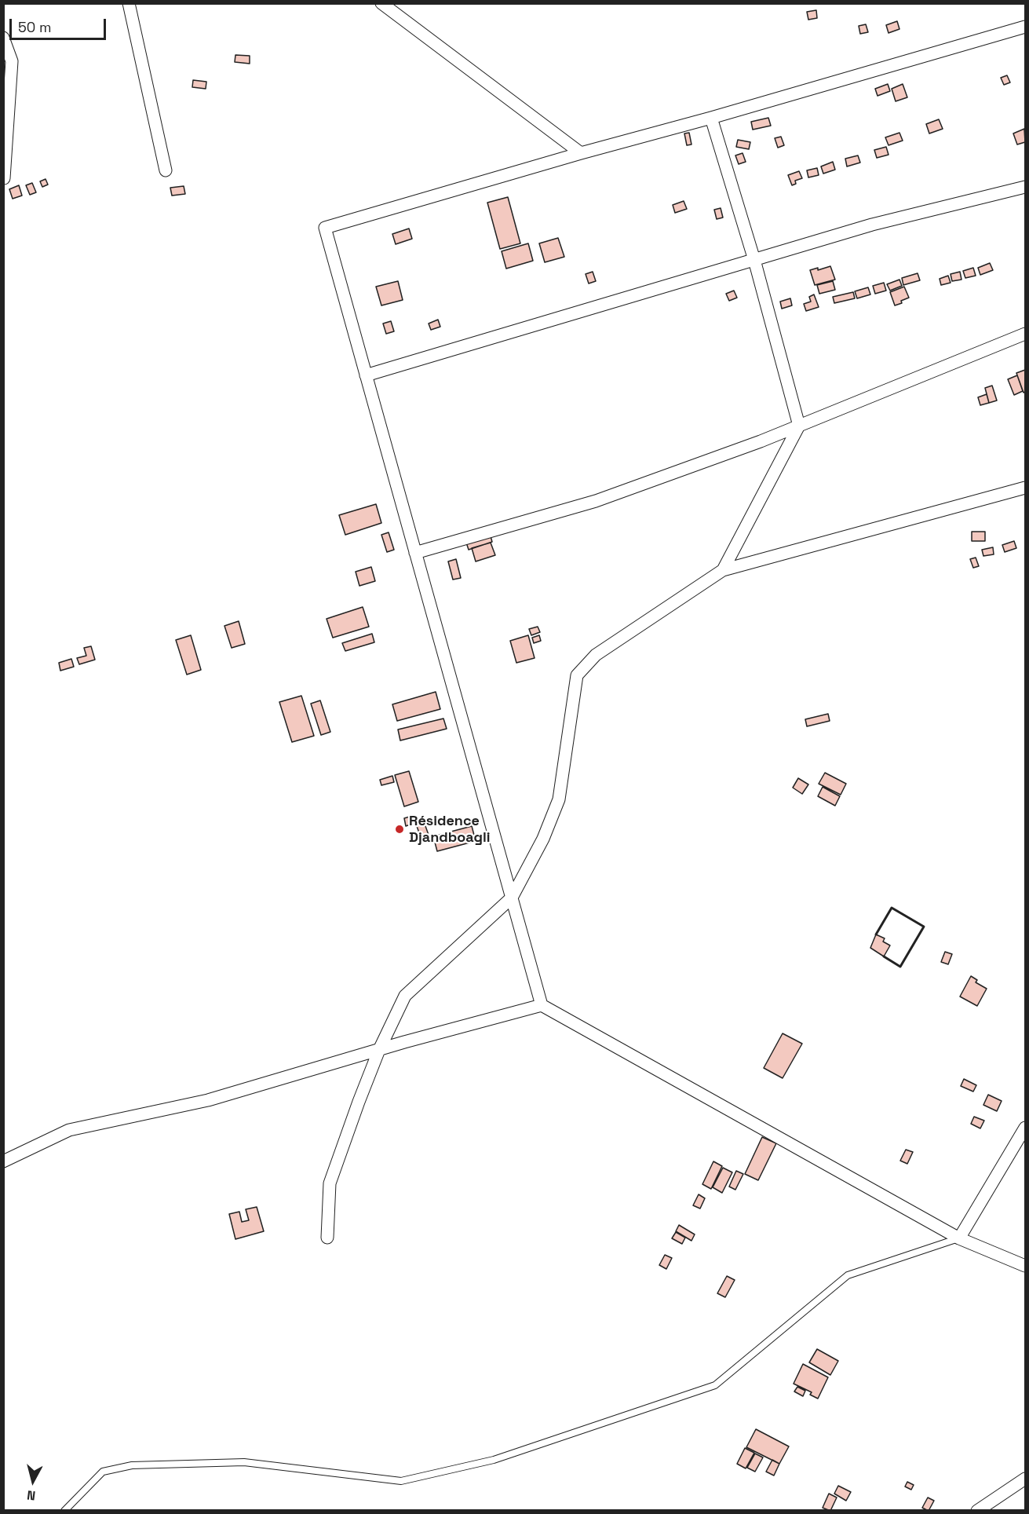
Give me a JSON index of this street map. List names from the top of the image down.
{
  "places": ["Résidence Djandboagli"],
  "scale_bar": "50 m",
  "north": "bottom"
}
